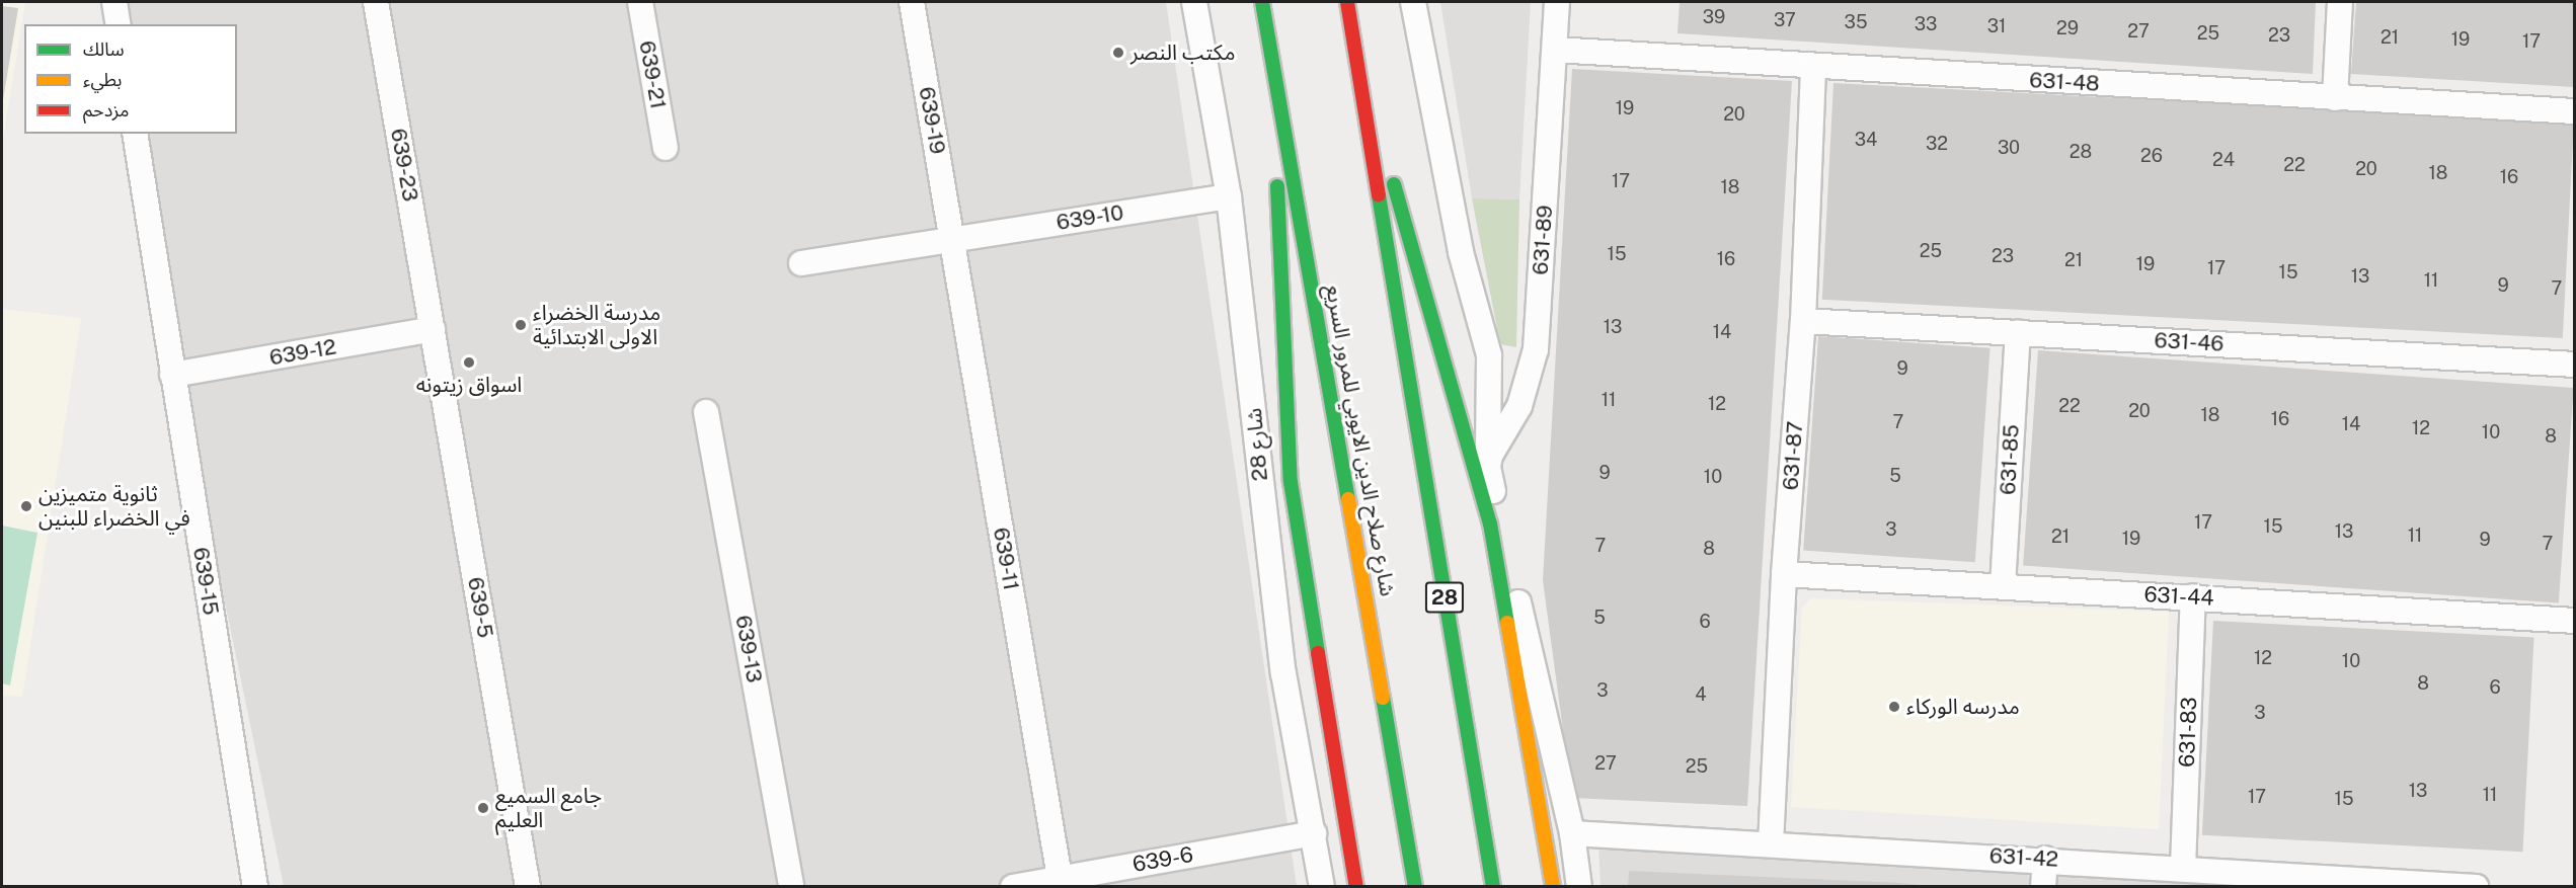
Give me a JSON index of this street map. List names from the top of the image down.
{
  "streets": {
    "highway": ["شارع صلاح الدين الايوبي للمرور السريع", "28"],
    "street": [
      "639-21",
      "631-48",
      "639-19",
      "639-23",
      "639-10",
      "631-89",
      "631-46",
      "639-12",
      "شارع 28",
      "631-87",
      "631-85",
      "639-11",
      "639-15",
      "631-44",
      "639-5",
      "639-13",
      "631-83",
      "631-42",
      "639-6"
    ]
  },
  "crossings": [
    ["631-48", "631-89"],
    ["631-48", "631-87"],
    ["639-19", "639-10"],
    ["639-19", "639-11"],
    ["639-23", "639-12"],
    ["639-23", "639-5"],
    ["639-10", "شارع 28"],
    ["639-10", "639-11"],
    ["631-46", "631-87"],
    ["631-46", "631-85"],
    ["639-12", "639-15"],
    ["639-12", "639-5"],
    ["شارع 28", "639-6"],
    ["631-87", "631-44"],
    ["631-87", "631-42"],
    ["631-85", "631-44"],
    ["639-11", "639-6"],
    ["631-44", "631-83"],
    ["631-83", "631-42"]
  ],
  "places": [
    "مكتب النصر",
    "مدرسة الخضراء الاولى الابتدائية",
    "اسواق زيتونه",
    "ثانوية متميزين في الخضراء للبنين",
    "مدرسه الوركاء",
    "جامع السميع العليم"
  ],
  "house_numbers": [
    "39",
    "37",
    "35",
    "33",
    "31",
    "29",
    "27",
    "25",
    "23",
    "21",
    "19",
    "17",
    "19",
    "20",
    "34",
    "32",
    "30",
    "28",
    "26",
    "24",
    "22",
    "20",
    "18",
    "16",
    "17",
    "18",
    "25",
    "15",
    "23",
    "16",
    "21",
    "19",
    "17",
    "15",
    "13",
    "11",
    "9",
    "7",
    "13",
    "14",
    "9",
    "11",
    "12",
    "22",
    "20",
    "18",
    "16",
    "7",
    "14",
    "12",
    "10",
    "8",
    "9",
    "5",
    "10",
    "17",
    "15",
    "3",
    "13",
    "11",
    "21",
    "19",
    "9",
    "7",
    "7",
    "8",
    "5",
    "6",
    "12",
    "10",
    "8",
    "6",
    "3",
    "4",
    "3",
    "27",
    "25",
    "13",
    "11",
    "17",
    "15"
  ],
  "legend": ["سالك", "بطيء", "مزدحم"]
}
